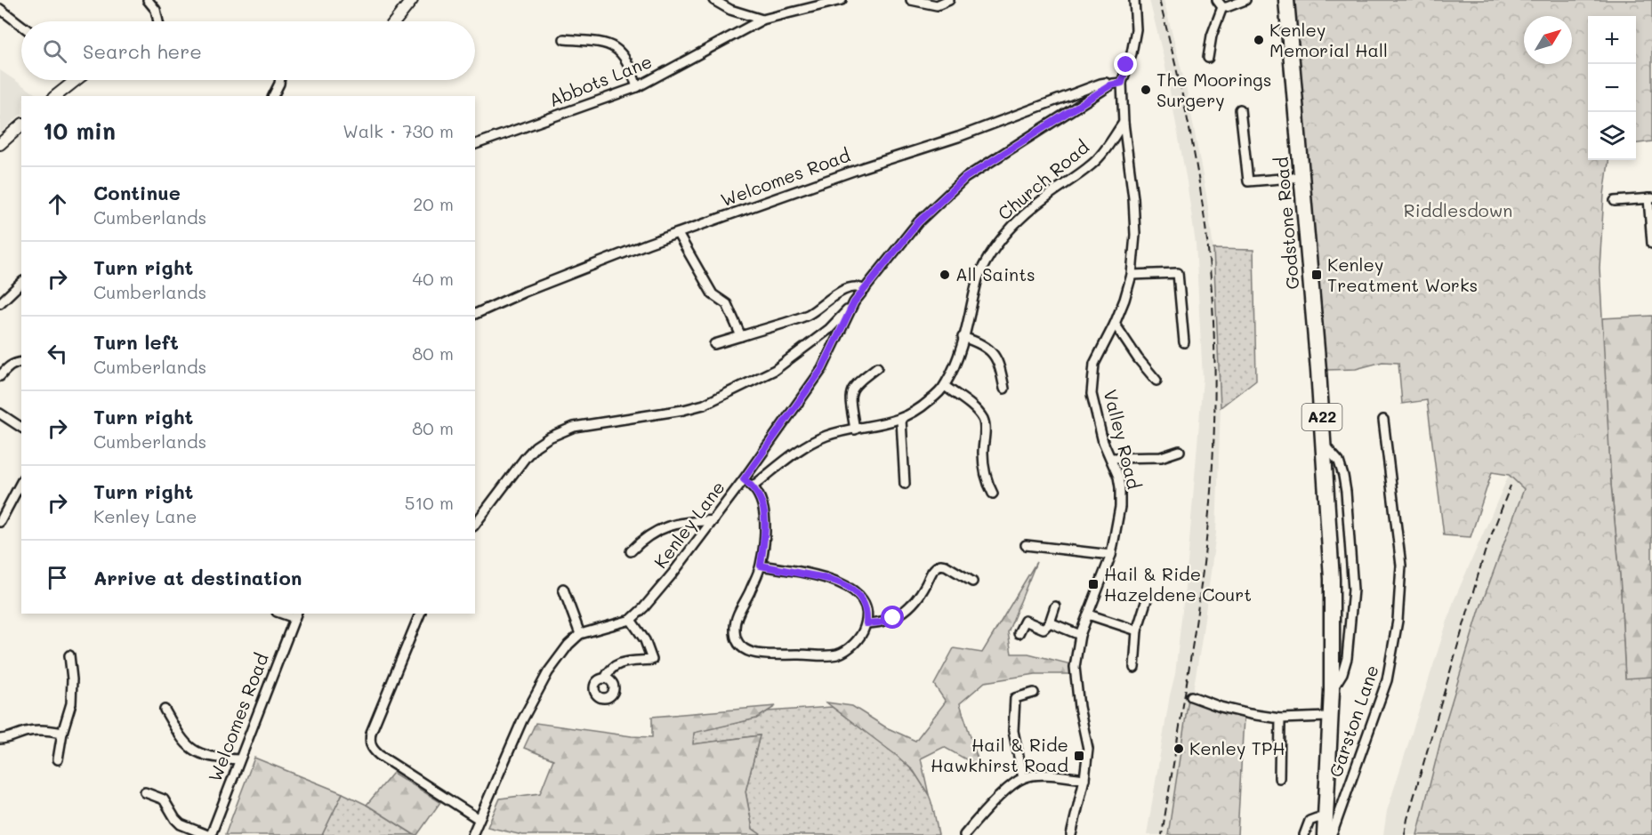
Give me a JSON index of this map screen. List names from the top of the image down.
{
  "streets": {
    "highway": ["Godstone Road", "A22"],
    "street": [
      "Abbots Lane",
      "Welcomes Road",
      "Church Road",
      "Valley Road",
      "Kenley Lane",
      "Garston Lane"
    ]
  },
  "crossings": [
    ["Welcomes Road", "Kenley Lane"],
    ["Church Road", "Valley Road"],
    ["Godstone Road", "Garston Lane"],
    ["Valley Road", "Kenley Lane"]
  ],
  "parks": ["Riddlesdown"],
  "places": {
    "other": [
      "Kenley Memorial Hall",
      "The Moorings Surgery",
      "All Saints",
      "Kenley TPH"
    ],
    "transit": ["Kenley Treatment Works", "Hail & Ride Hazeldene Court", "Hail & Ride Hawkhirst Road"]
  },
  "north": "top right",
  "page": {
    "map_buttons": ["+", "−"],
    "search": "Search here",
    "heading": ["10 min", "Walk · 730 m"],
    "list": [
      ["Continue", "Cumberlands", "20 m"],
      ["Turn right", "Cumberlands", "40 m"],
      ["Turn left", "Cumberlands", "80 m"],
      ["Turn right", "Cumberlands", "80 m"],
      ["Turn right", "Kenley Lane", "510 m"],
      "Arrive at destination"
    ]
  }
}
